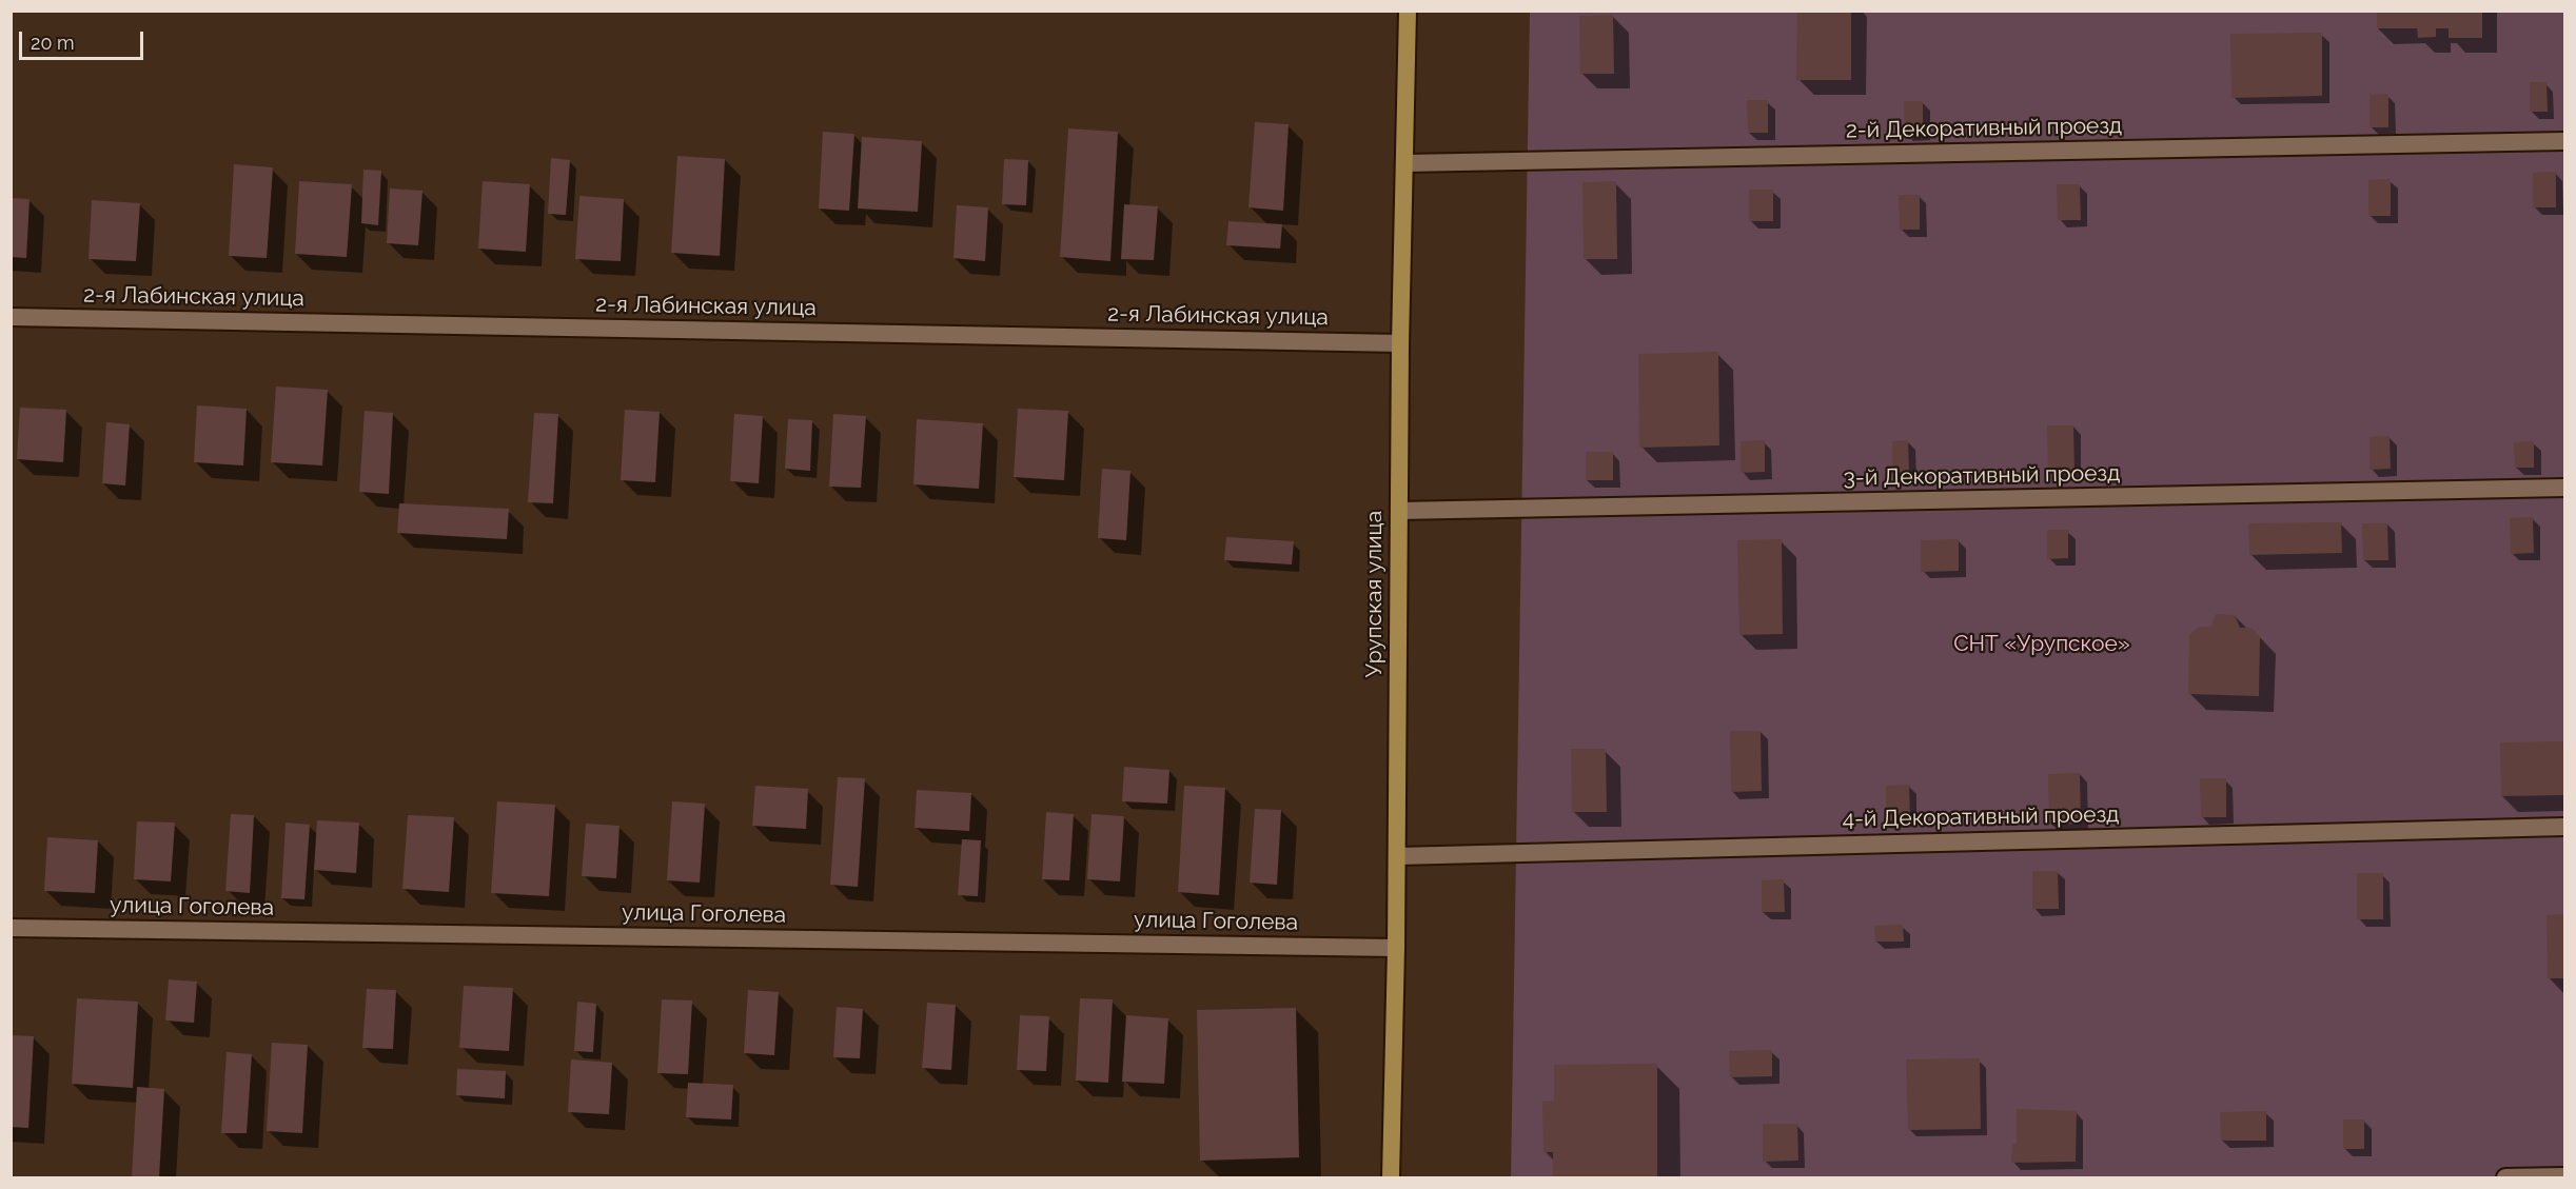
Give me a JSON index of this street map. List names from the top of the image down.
{
  "streets": {
    "main road": ["Урупская улица"],
    "street": [
      "2-й Декоративный проезд",
      "2-я Лабинская улица",
      "3-й Декоративный проезд",
      "4-й Декоративный проезд",
      "улица Гоголева"
    ]
  },
  "crossings": [
    ["2-й Декоративный проезд", "Урупская улица"],
    ["2-я Лабинская улица", "Урупская улица"],
    ["3-й Декоративный проезд", "Урупская улица"],
    ["Урупская улица", "4-й Декоративный проезд"],
    ["Урупская улица", "улица Гоголева"]
  ],
  "parks": ["СНТ «Урупское»"],
  "scale_bar": "20 m"
}
